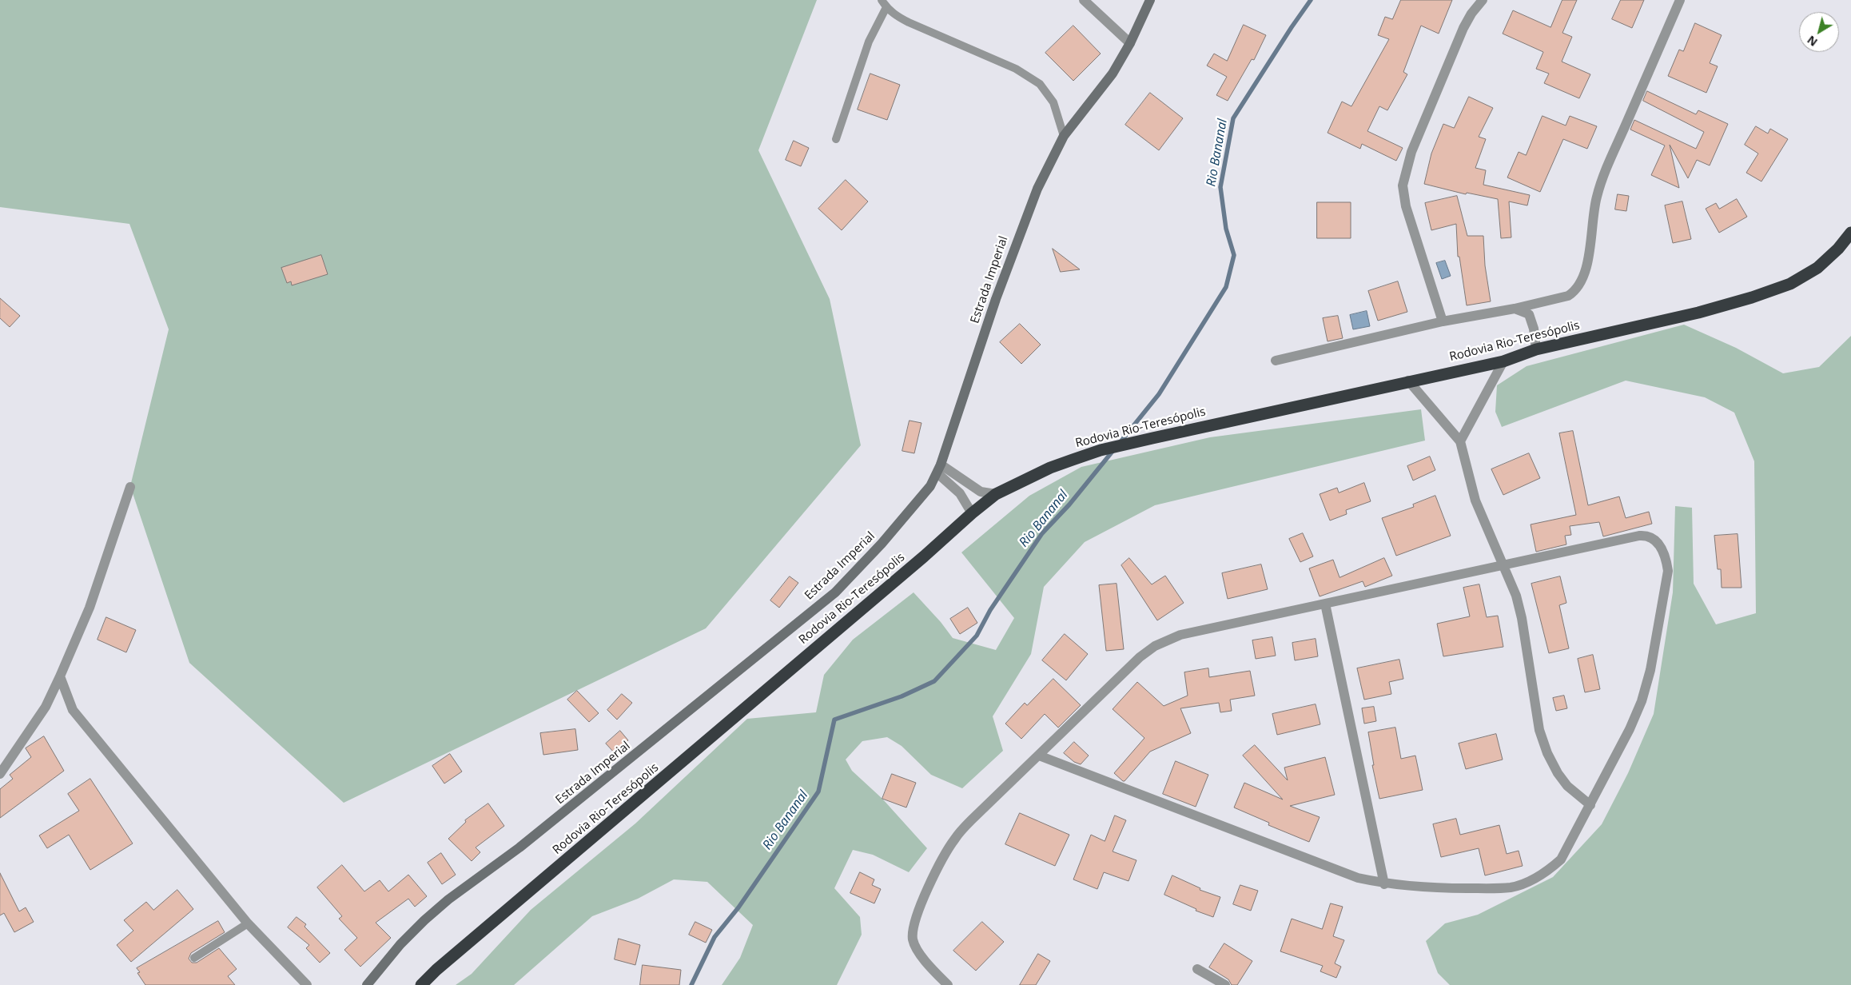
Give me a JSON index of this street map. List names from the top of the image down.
{
  "streets": {
    "highway": ["Rodovia Rio-Teresópolis"],
    "street": ["Estrada Imperial"]
  },
  "water": ["Rio Bananal"],
  "north": "bottom left"
}
